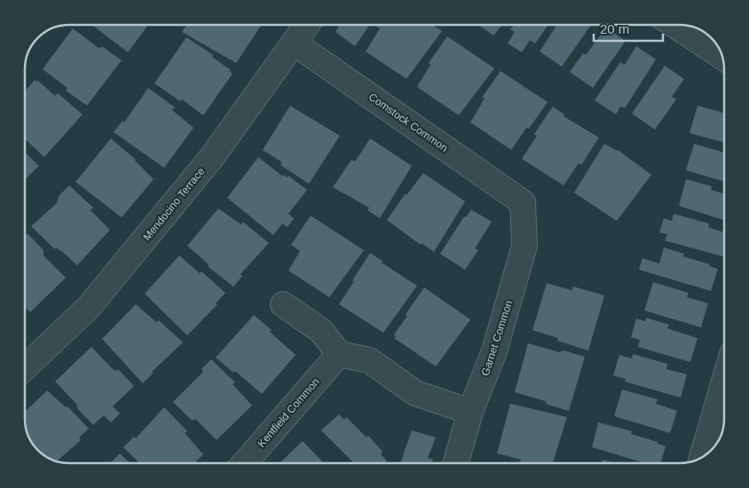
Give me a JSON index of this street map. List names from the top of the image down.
{
  "streets": {
    "street": [
      "Comstock Common",
      "Mendocino Terrace",
      "Garnet Common",
      "Kentfield Common"
    ]
  },
  "crossings": [
    ["Comstock Common", "Mendocino Terrace"],
    ["Comstock Common", "Garnet Common"]
  ],
  "scale_bar": "20 m"
}
